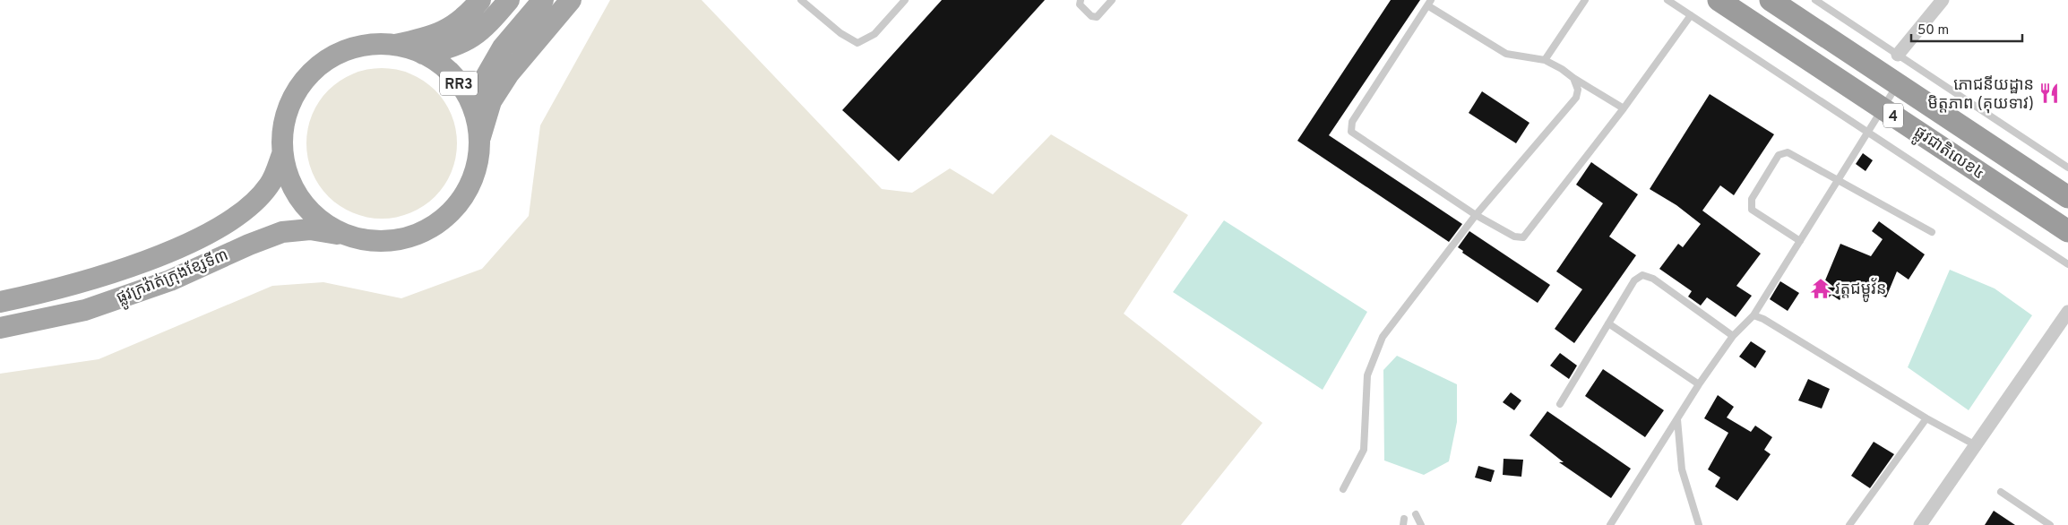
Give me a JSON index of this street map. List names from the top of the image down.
{
  "streets": {
    "highway": ["4", "ផ្លូវជាតិលេខ៤"],
    "main road": ["RR3", "ផ្លូវក្រវ៉ាត់ក្រុងខ្សែទី៣"]
  },
  "crossings": [
    ["RR3", "ផ្លូវក្រវ៉ាត់ក្រុងខ្សែទី៣"]
  ],
  "places": {
    "restaurant": ["ភោជនីយដ្ឋាន មិត្តភាព (គុយទាវ)"],
    "temple": ["វត្តជម្ពូវ័ន"]
  },
  "scale_bar": "50 m"
}
